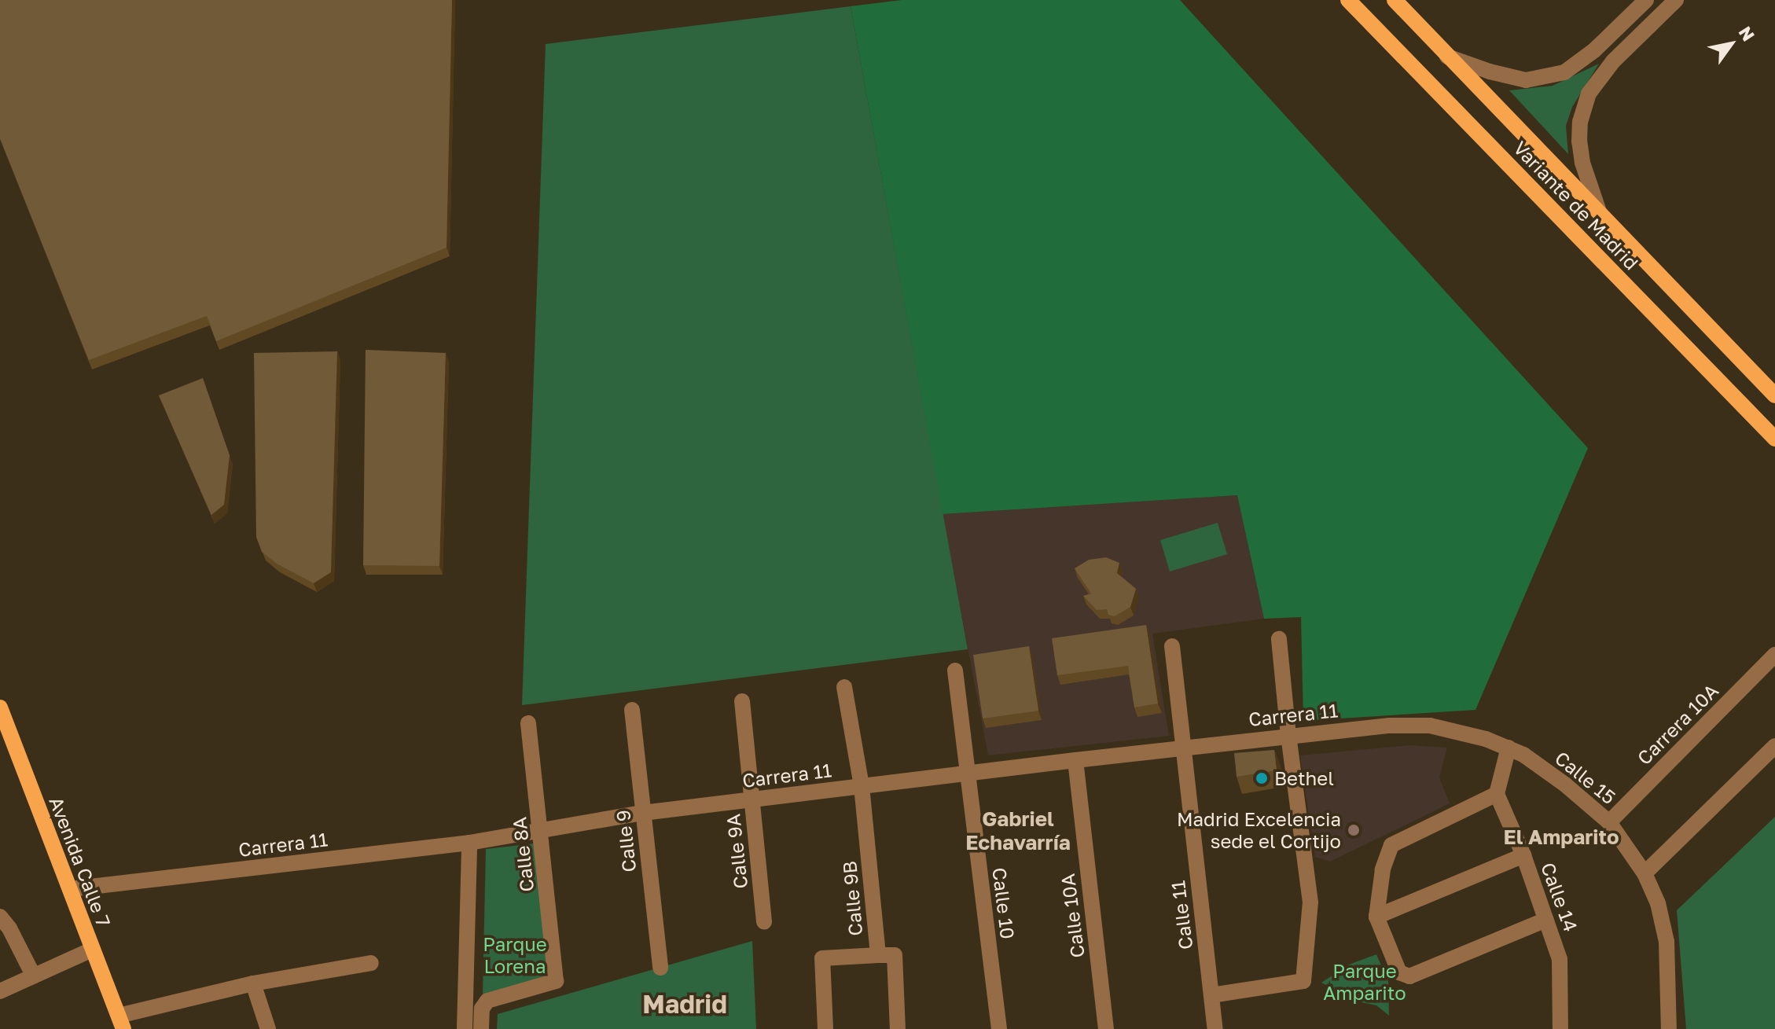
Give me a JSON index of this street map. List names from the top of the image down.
{
  "streets": {
    "main road": ["Variante de Madrid", "Avenida Calle 7"],
    "street": [
      "Carrera 11",
      "Carrera 10A",
      "Calle 15",
      "Calle 9",
      "Calle 9A",
      "Calle 8A",
      "Calle 14",
      "Calle 9B",
      "Calle 10",
      "Calle 11",
      "Calle 10A"
    ]
  },
  "crossings": [
    ["Carrera 11", "Calle 15"],
    ["Carrera 11", "Calle 9"],
    ["Carrera 11", "Calle 9A"],
    ["Carrera 11", "Calle 8A"],
    ["Carrera 11", "Avenida Calle 7"],
    ["Carrera 11", "Calle 9B"],
    ["Carrera 11", "Calle 10"],
    ["Carrera 11", "Calle 11"],
    ["Carrera 11", "Calle 10A"],
    ["Carrera 10A", "Calle 15"]
  ],
  "districts": ["Gabriel Echavarría", "El Amparito", "Madrid"],
  "parks": ["Parque Lorena", "Parque Amparito"],
  "places": ["Bethel", "Madrid Excelencia sede el Cortijo"],
  "north": "top right"
}
